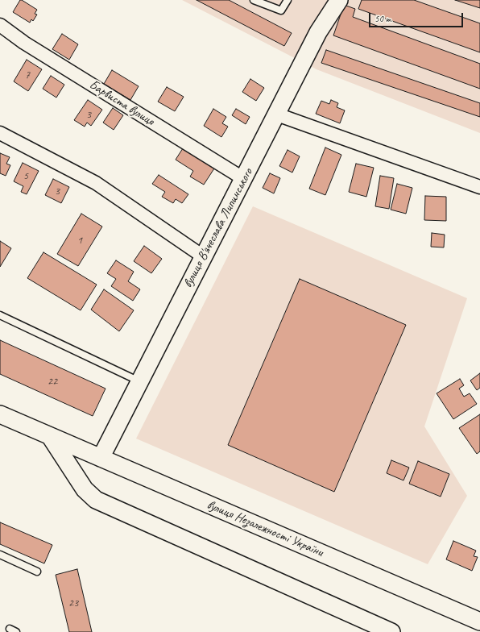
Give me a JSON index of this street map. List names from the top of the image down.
{
  "streets": {
    "street": ["Барвиста вулиця", "вулиця В'ячеслава Липинського", "вулиця Незалежності України"]
  },
  "crossings": [
    ["Барвиста вулиця", "вулиця В'ячеслава Липинського"],
    ["вулиця В'ячеслава Липинського", "вулиця Незалежності України"]
  ],
  "house_numbers": [
    "7",
    "3",
    "5",
    "3",
    "1",
    "22",
    "23"
  ],
  "scale_bar": "50 m"
}
